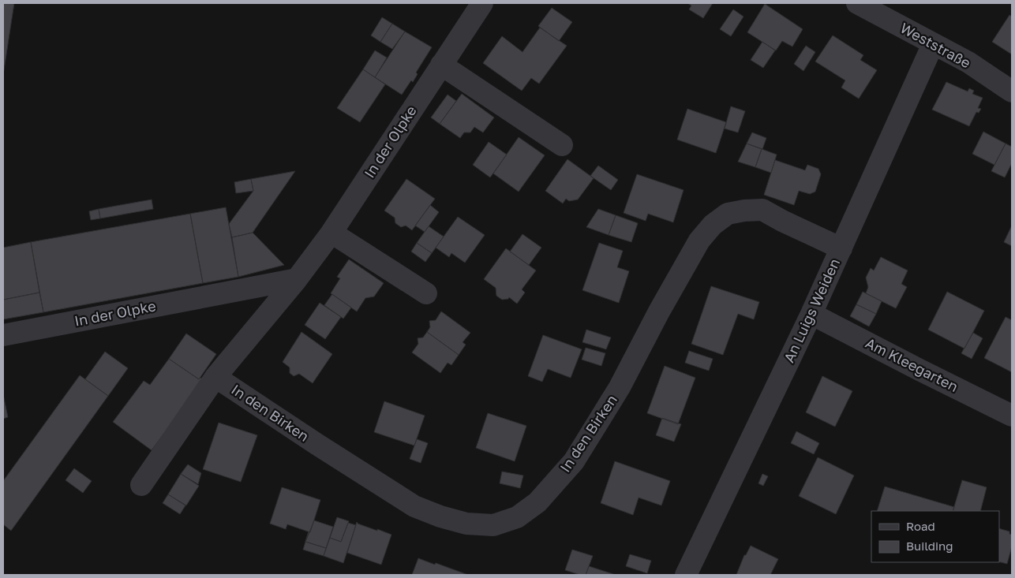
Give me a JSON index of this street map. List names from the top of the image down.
{
  "streets": {
    "street": [
      "Weststraße",
      "In der Olpke",
      "An Luigs Weiden",
      "Am Kleegarten",
      "In den Birken"
    ]
  },
  "crossings": [
    ["Weststraße", "An Luigs Weiden"],
    ["In der Olpke", "In den Birken"],
    ["An Luigs Weiden", "Am Kleegarten"],
    ["An Luigs Weiden", "In den Birken"]
  ],
  "legend": ["Road", "Building"]
}
